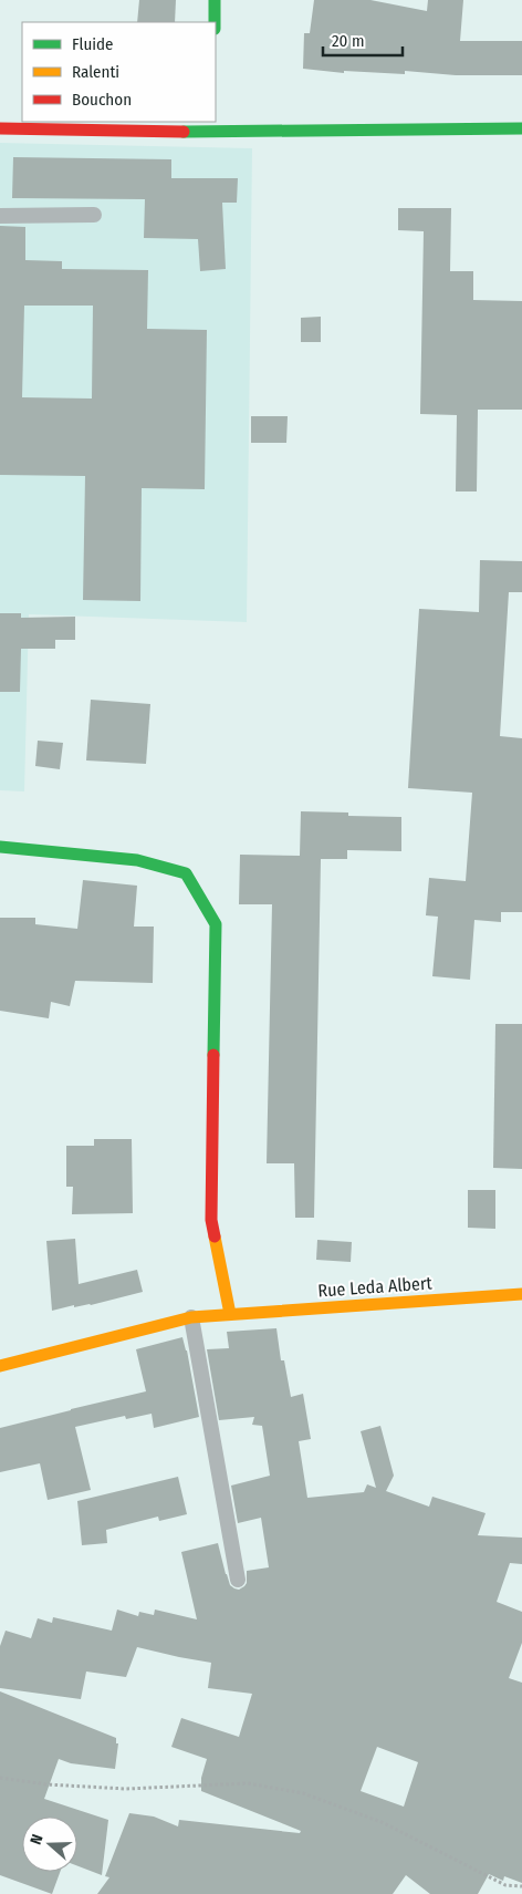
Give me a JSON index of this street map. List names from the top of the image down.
{
  "streets": {
    "street": ["Rue Leda Albert"]
  },
  "legend": ["Fluide", "Ralenti", "Bouchon"],
  "scale_bar": "20 m",
  "north": "left"
}
